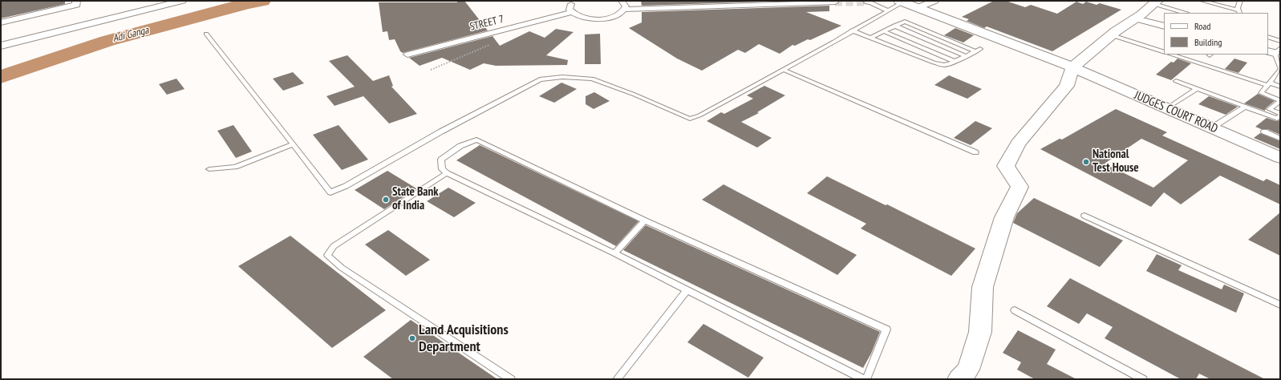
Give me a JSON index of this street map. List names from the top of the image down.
{
  "streets": {
    "main road": ["JUDGES COURT ROAD"],
    "street": ["STREET 7"]
  },
  "water": ["Adi Ganga"],
  "places": ["National Test House", "State Bank of India", "Land Acquisitions Department"],
  "legend": ["Road", "Building"]
}
